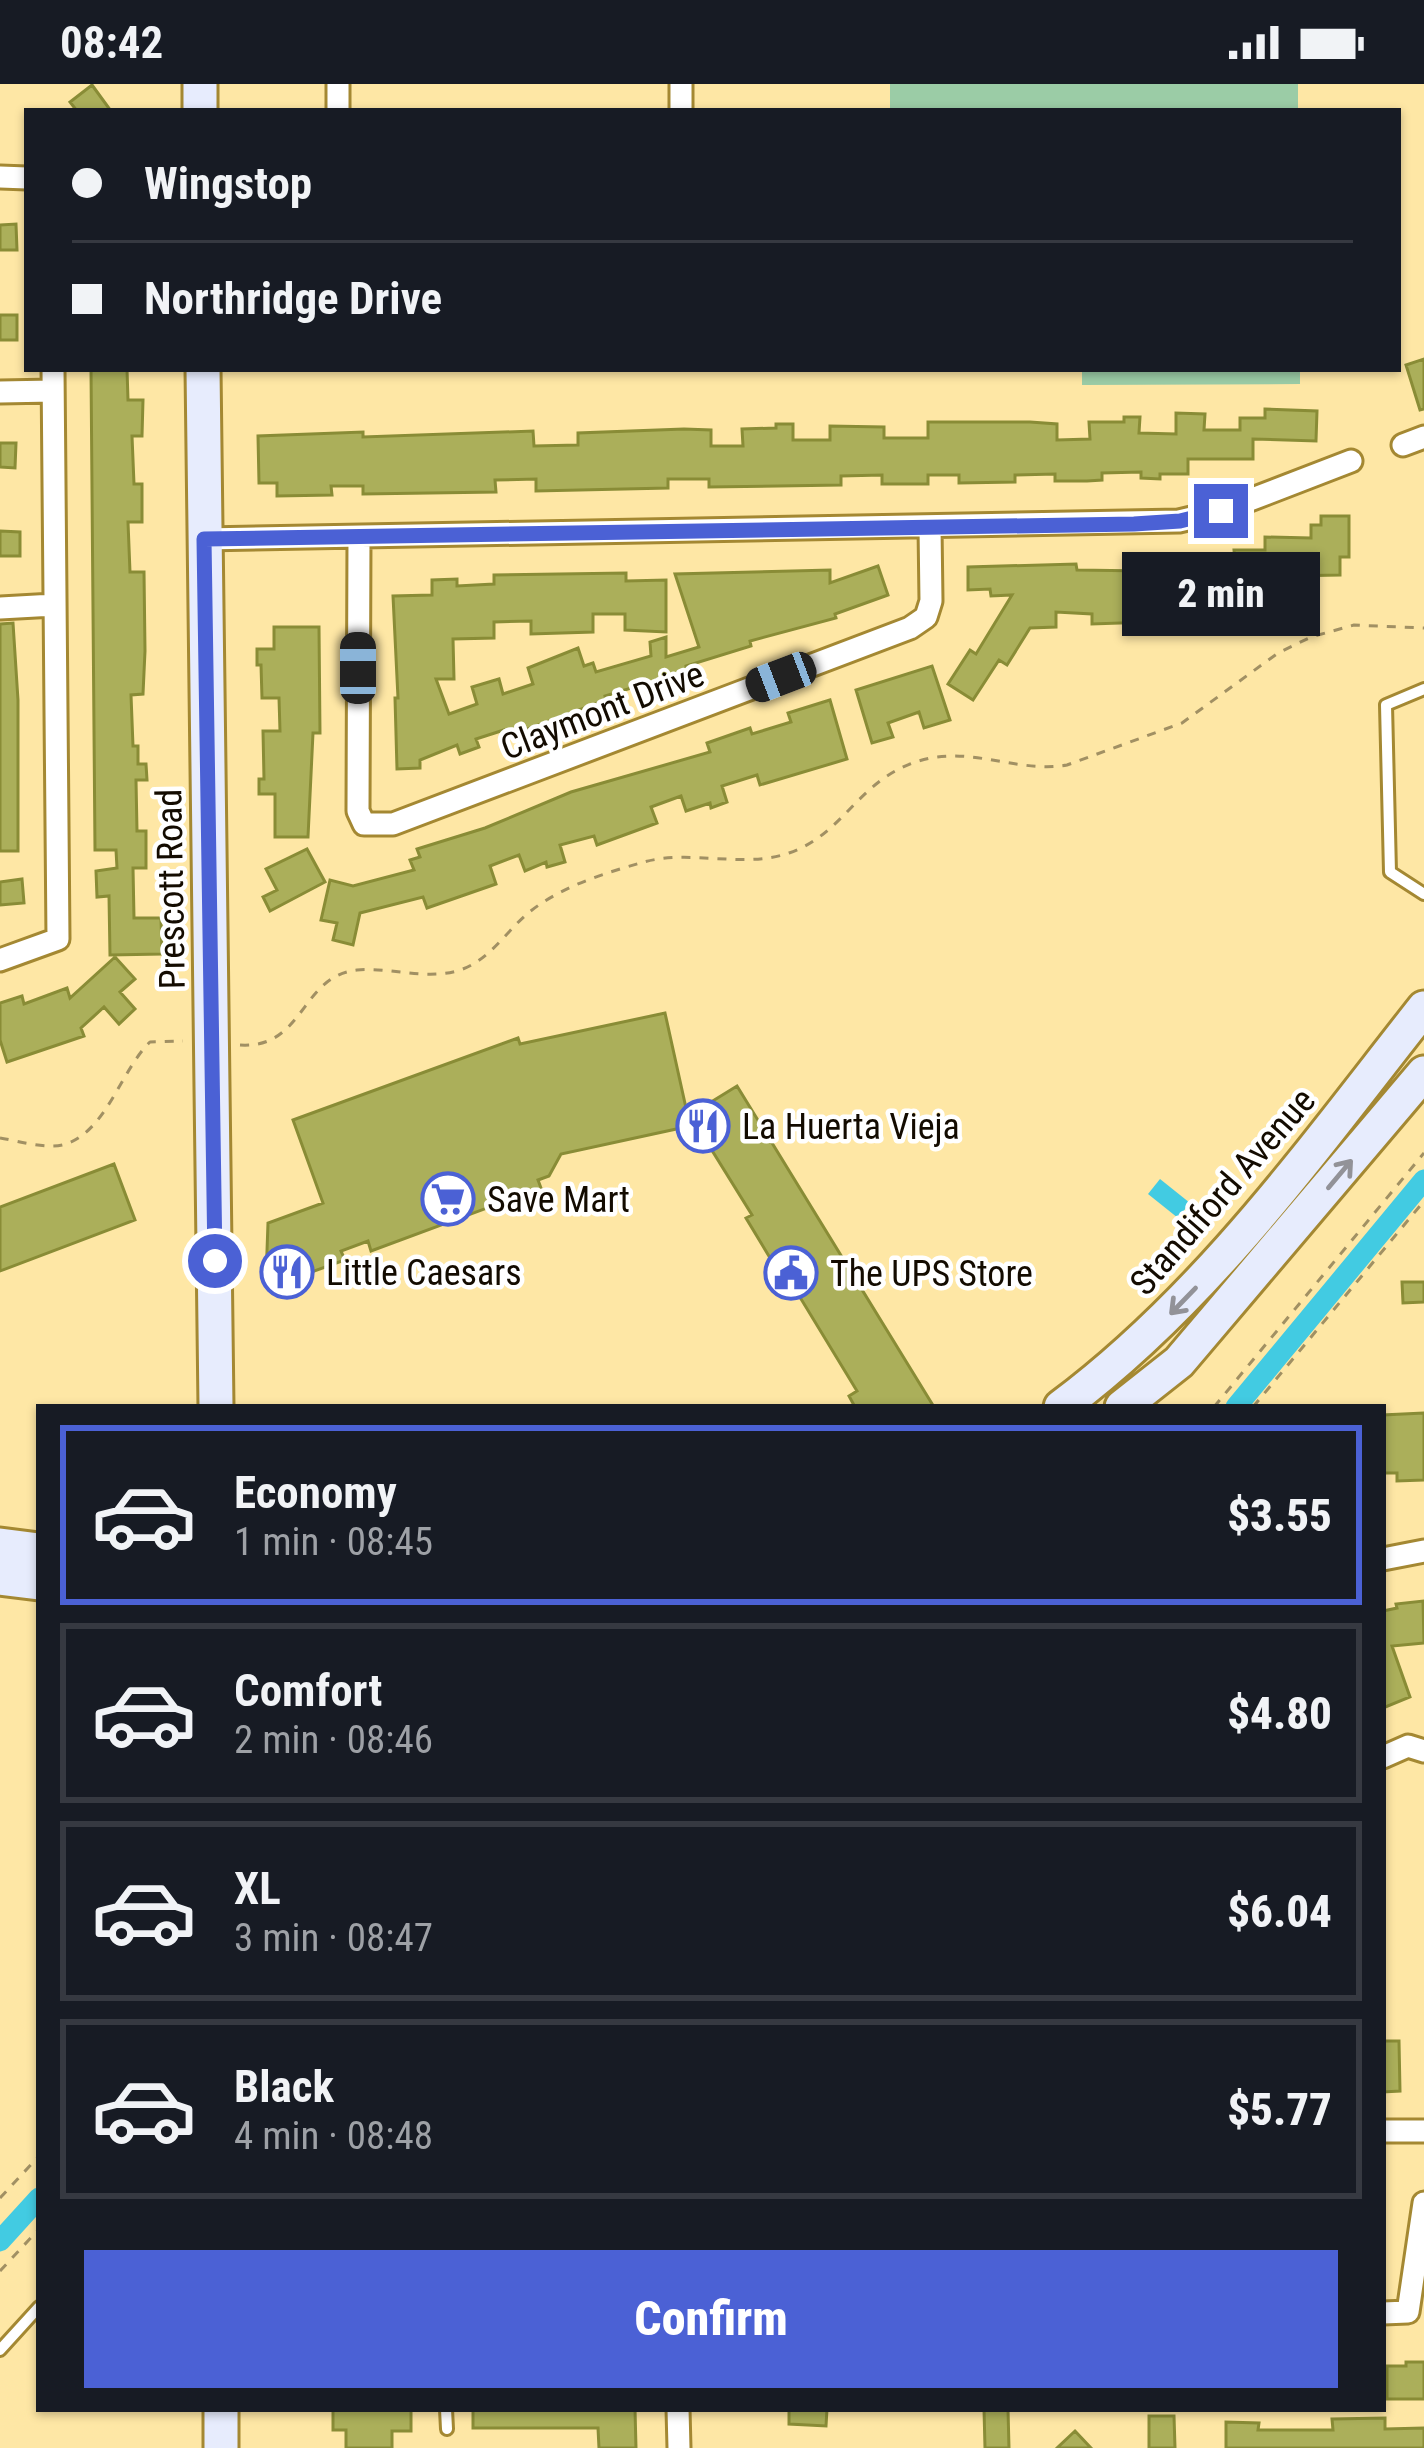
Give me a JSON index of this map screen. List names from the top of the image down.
{
  "streets": {
    "main road": ["Prescott Road", "Standiford Avenue"],
    "street": ["Claymont Drive"]
  },
  "places": {
    "restaurant": ["La Huerta Vieja", "Little Caesars"],
    "supermarket": ["Save Mart"],
    "public building": ["The UPS Store"]
  },
  "page": {
    "status": "08:42",
    "banner": ["Wingstop", "Northridge Drive"],
    "bubble": "2 min",
    "list": [
      {
        "name": "Economy",
        "note": "1 min · 08:45",
        "value": "$3.55"
      },
      {
        "name": "Comfort",
        "note": "2 min · 08:46",
        "value": "$4.80"
      },
      {
        "name": "XL",
        "note": "3 min · 08:47",
        "value": "$6.04"
      },
      {
        "name": "Black",
        "note": "4 min · 08:48",
        "value": "$5.77"
      }
    ],
    "buttons": "Confirm"
  }
}
